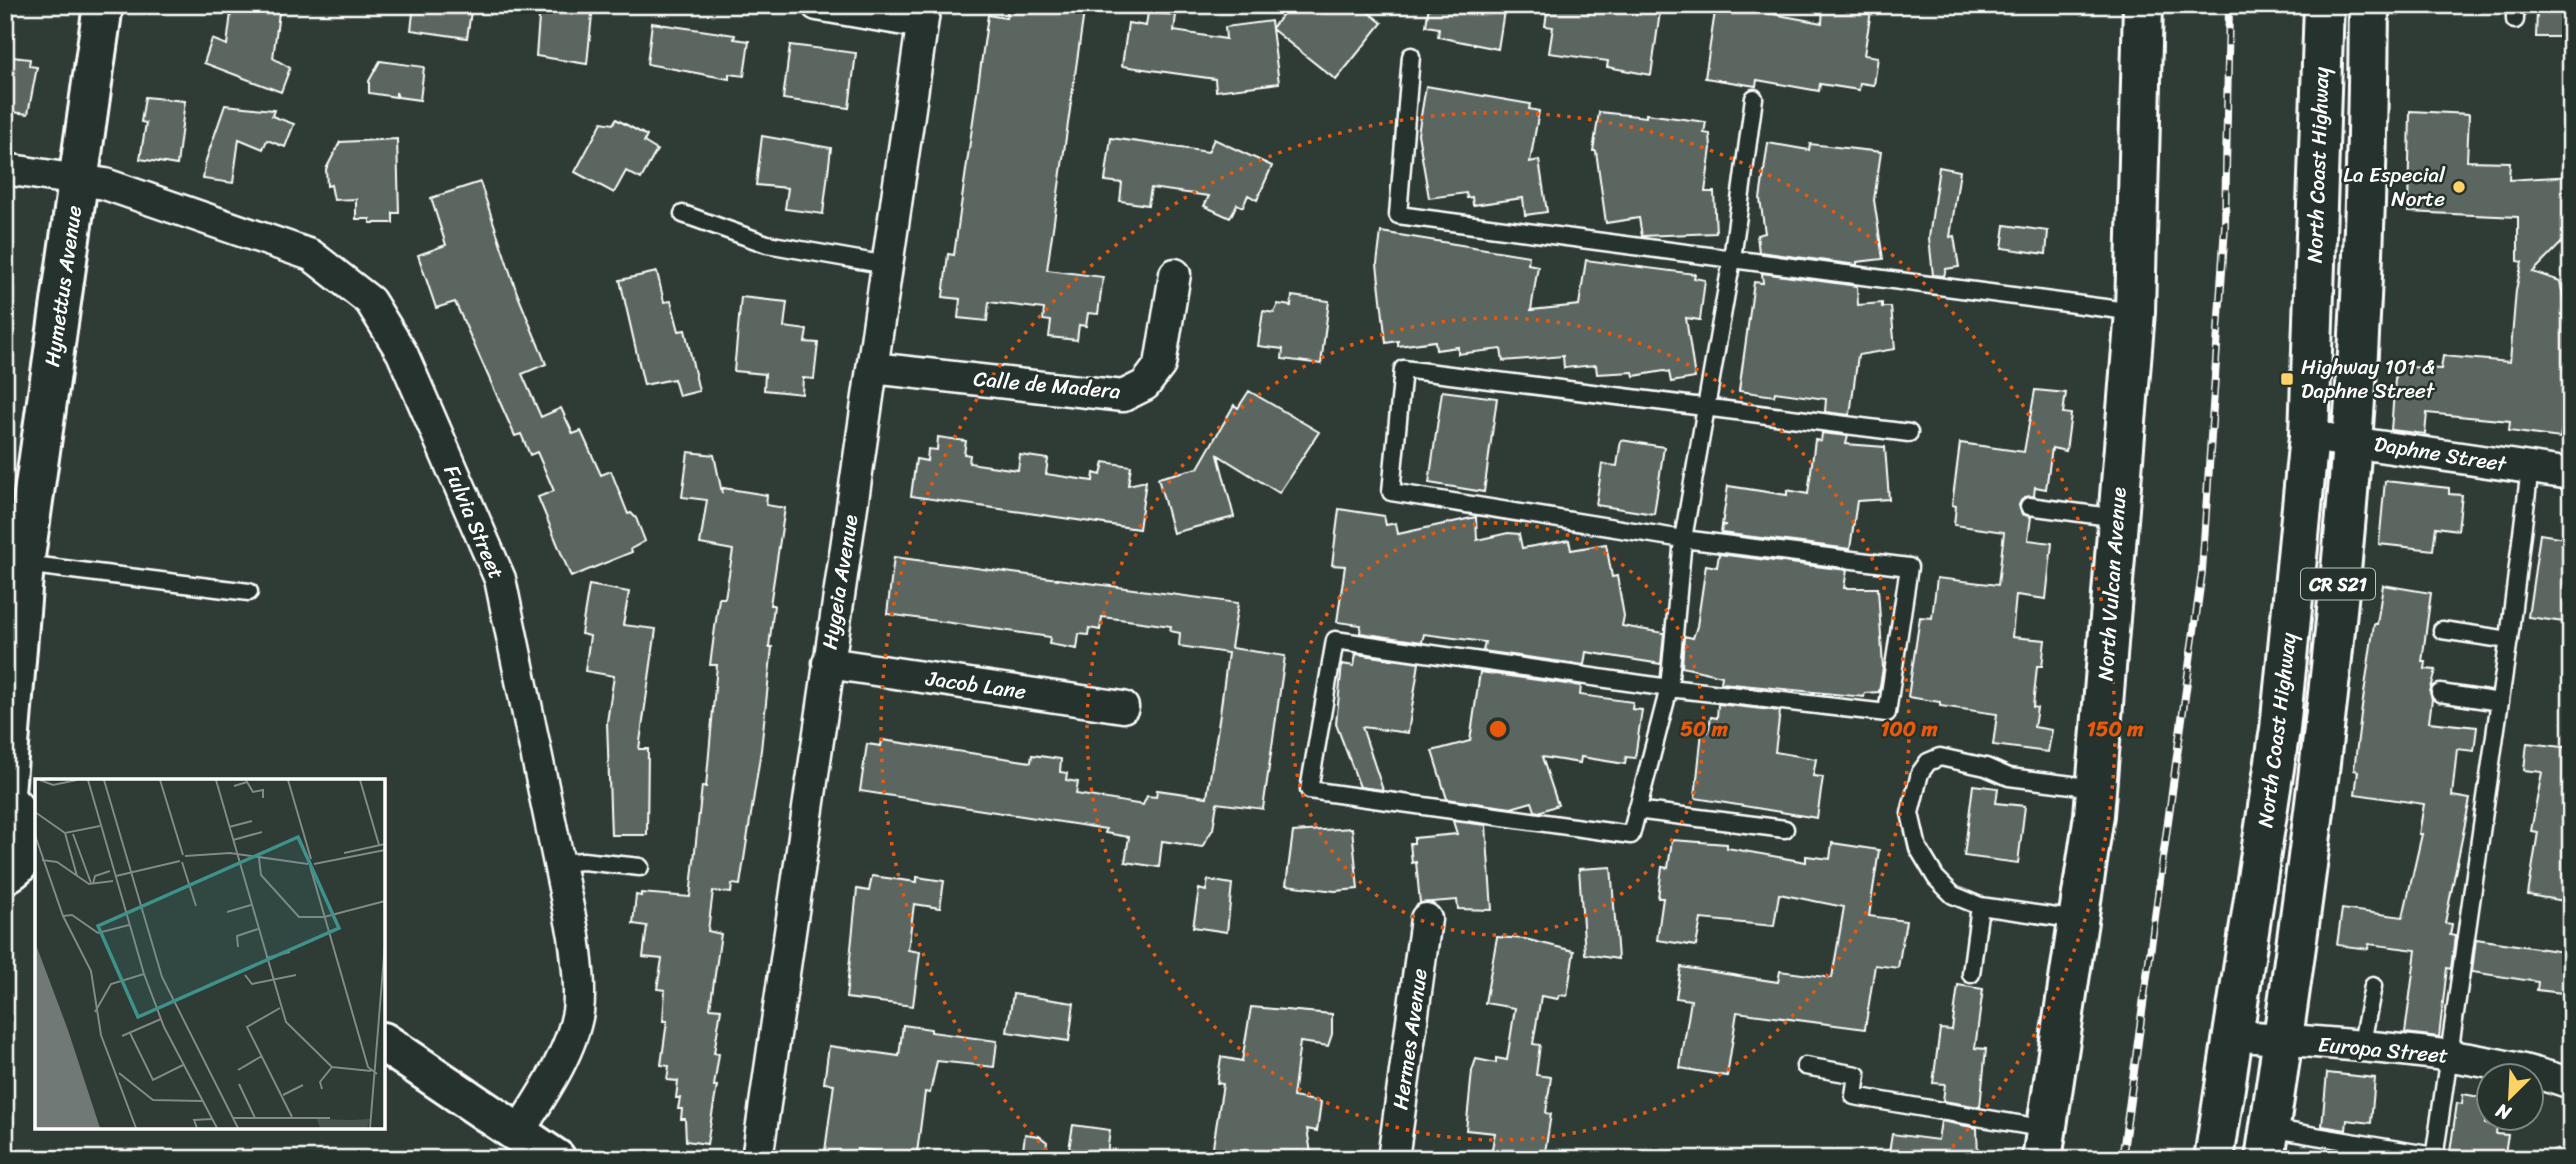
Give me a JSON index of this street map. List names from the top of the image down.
{
  "streets": {
    "main road": [
      "North Coast Highway",
      "Hymettus Avenue",
      "North Vulcan Avenue",
      "CR S21"
    ],
    "street": [
      "Calle de Madera",
      "Daphne Street",
      "Fulvia Street",
      "Hygeia Avenue",
      "Jacob Lane",
      "Hermes Avenue",
      "Europa Street"
    ]
  },
  "crossings": [
    ["North Coast Highway", "Daphne Street"],
    ["North Coast Highway", "Europa Street"],
    ["Hymettus Avenue", "Fulvia Street"],
    ["Calle de Madera", "Hygeia Avenue"],
    ["Daphne Street", "CR S21"],
    ["Hygeia Avenue", "Jacob Lane"],
    ["CR S21", "Europa Street"]
  ],
  "places": {
    "other": ["La Especial Norte"],
    "transit": ["Highway 101 & Daphne Street"]
  },
  "north": "bottom left",
  "rings": ["50 m", "100 m", "150 m"]
}
